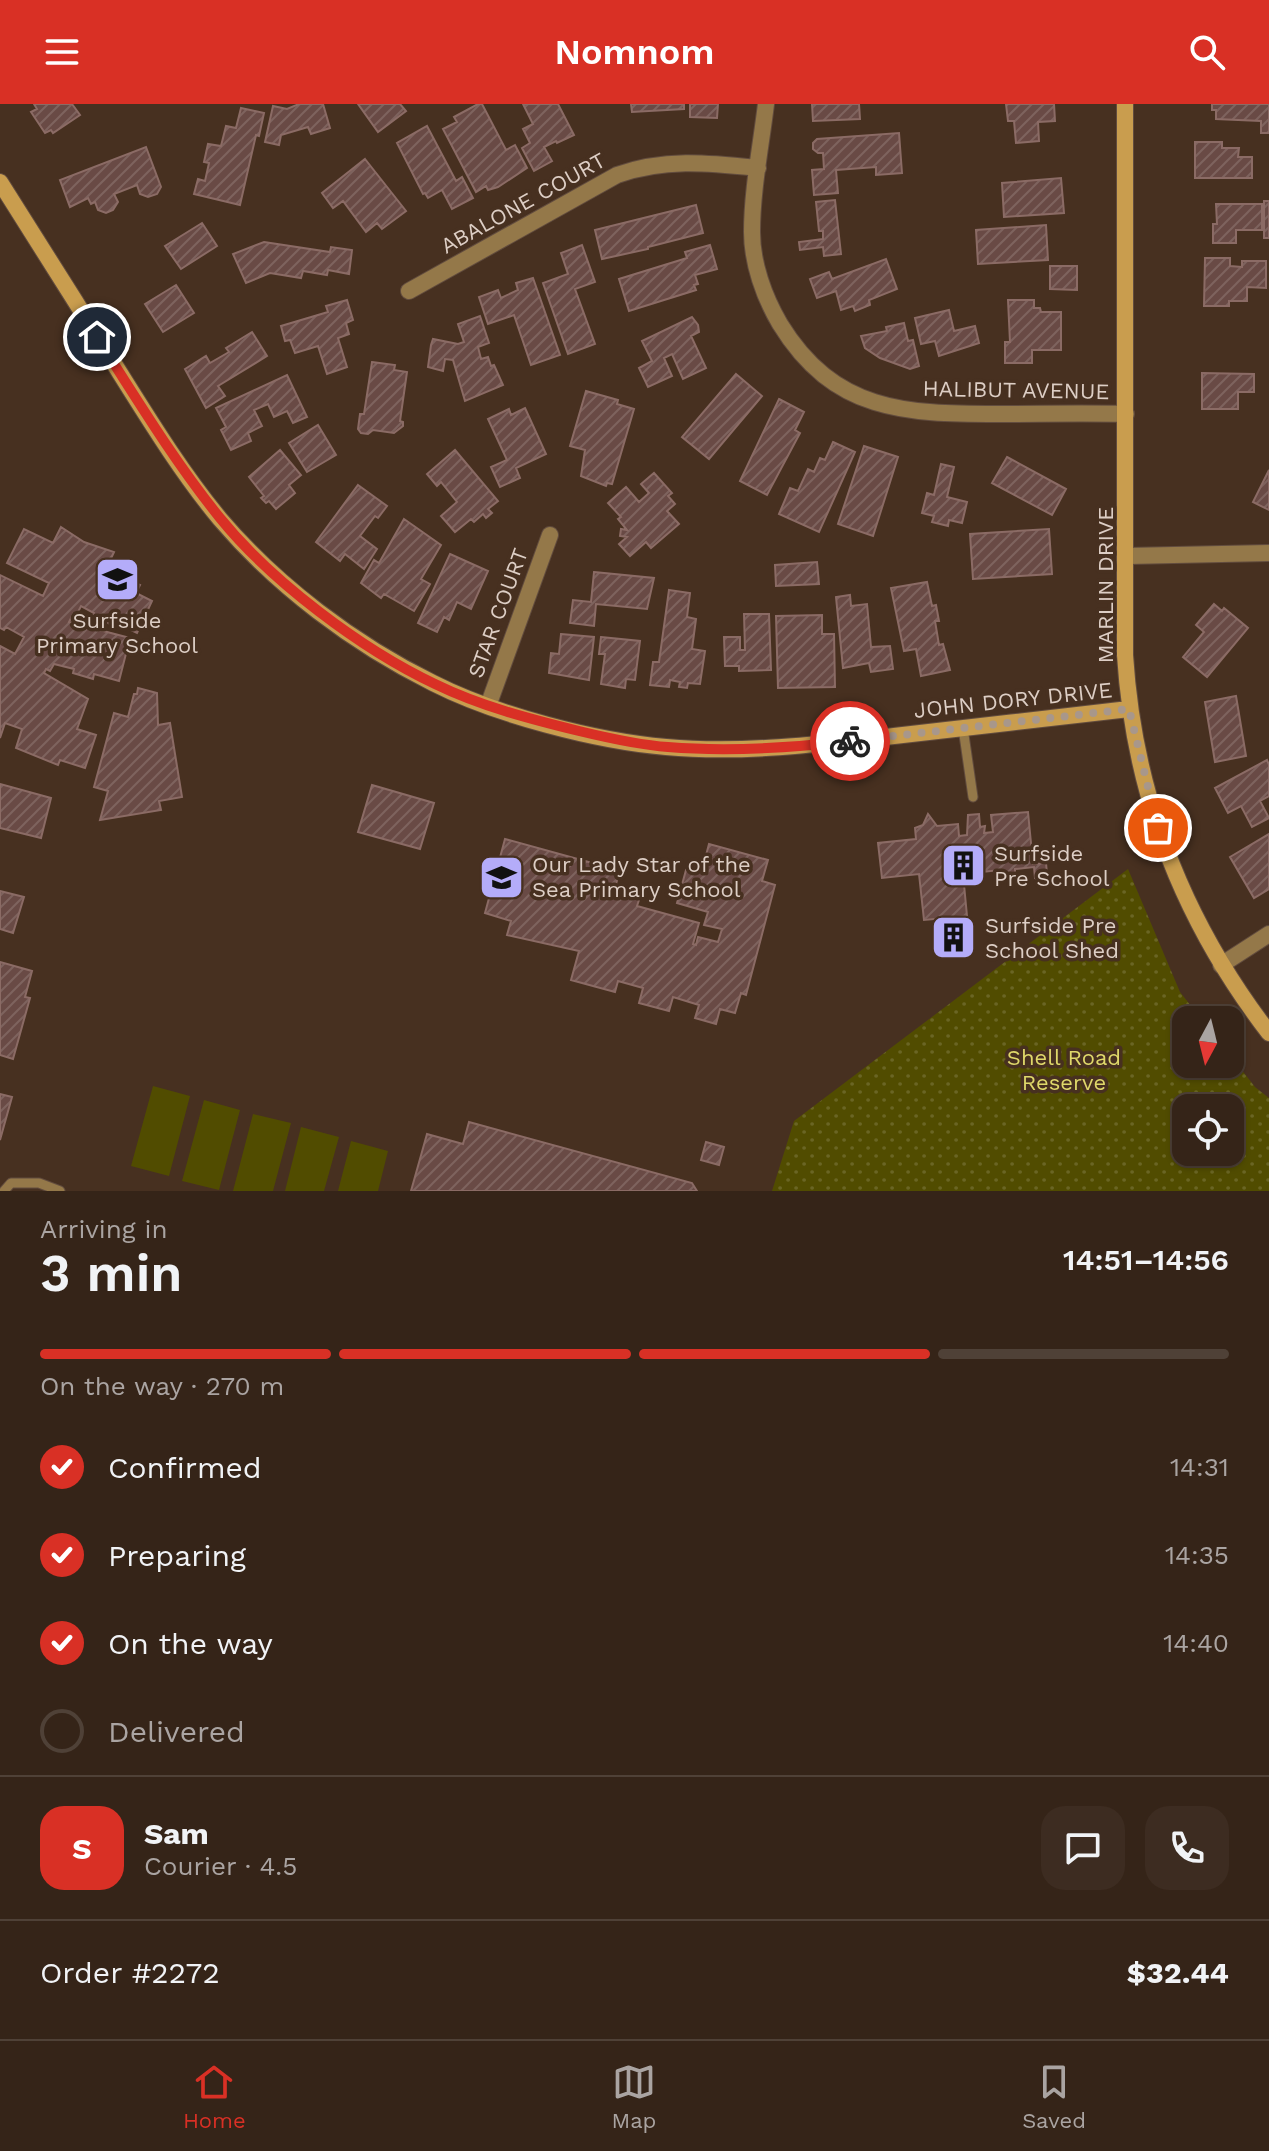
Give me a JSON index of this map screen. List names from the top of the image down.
{
  "streets": {
    "street": [
      "ABALONE COURT",
      "HALIBUT AVENUE",
      "MARLIN DRIVE",
      "STAR COURT",
      "JOHN DORY DRIVE"
    ]
  },
  "crossings": [
    ["ABALONE COURT", "HALIBUT AVENUE"],
    ["HALIBUT AVENUE", "MARLIN DRIVE"],
    ["MARLIN DRIVE", "JOHN DORY DRIVE"],
    ["STAR COURT", "JOHN DORY DRIVE"]
  ],
  "parks": ["Shell Road Reserve"],
  "places": {
    "school or university": ["Surfside Primary School", "Our Lady Star of the Sea Primary School"],
    "building": ["Surfside Pre School", "Surfside Pre School Shed"]
  },
  "north": "bottom",
  "page": {
    "header": "Nomnom",
    "heading": ["3 min", "Arriving in", "14:51–14:56"],
    "panel": [
      "Sam",
      "Courier · 4.5",
      "Order #2272",
      "$32.44"
    ],
    "bar": "On the way · 270 m",
    "list": [
      ["Confirmed", "14:31"],
      ["Preparing", "14:35"],
      ["On the way", "14:40"],
      "Delivered"
    ],
    "round": "S",
    "tabs": ["Home", "Map", "Saved"]
  }
}
